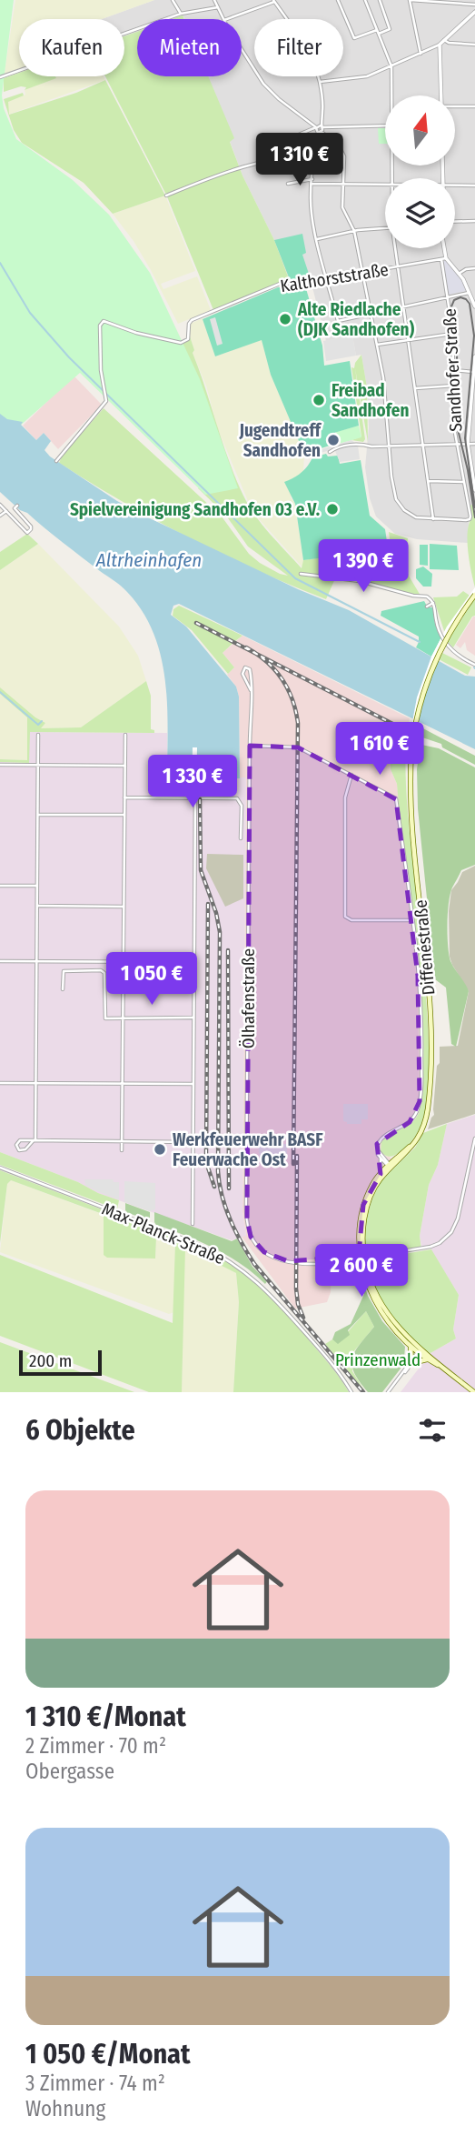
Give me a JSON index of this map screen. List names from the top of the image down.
{
  "streets": {
    "main road": ["Diffenéstraße"],
    "street": [
      "Kalthorststraße",
      "Sandhofer Straße",
      "Ölhafenstraße",
      "Max-Planck-Straße"
    ]
  },
  "crossings": [
    ["Kalthorststraße", "Sandhofer Straße"],
    ["Diffenéstraße", "Ölhafenstraße"]
  ],
  "water": ["Altrheinhafen"],
  "parks": ["Prinzenwald"],
  "places": [
    "Alte Riedlache (DJK Sandhofen)",
    "Freibad Sandhofen",
    "Jugendtreff Sandhofen",
    "Spielvereinigung Sandhofen 03 e.V.",
    "Werkfeuerwehr BASF Feuerwache Ost"
  ],
  "scale_bar": "200 m",
  "north": "top",
  "page": {
    "chip": ["Kaufen", "Mieten", "Filter"],
    "price": [
      "1 310 €",
      "1 390 €",
      "1 610 €",
      "1 330 €",
      "1 050 €",
      "2 600 €"
    ],
    "scale": "200 m",
    "heading": "6 Objekte",
    "list": [
      {
        "name": "1 310 €/Monat",
        "note": "2 Zimmer · 70 m² · Obergasse"
      },
      {
        "name": "1 050 €/Monat",
        "note": "3 Zimmer · 74 m² · Wohnung"
      }
    ]
  }
}
